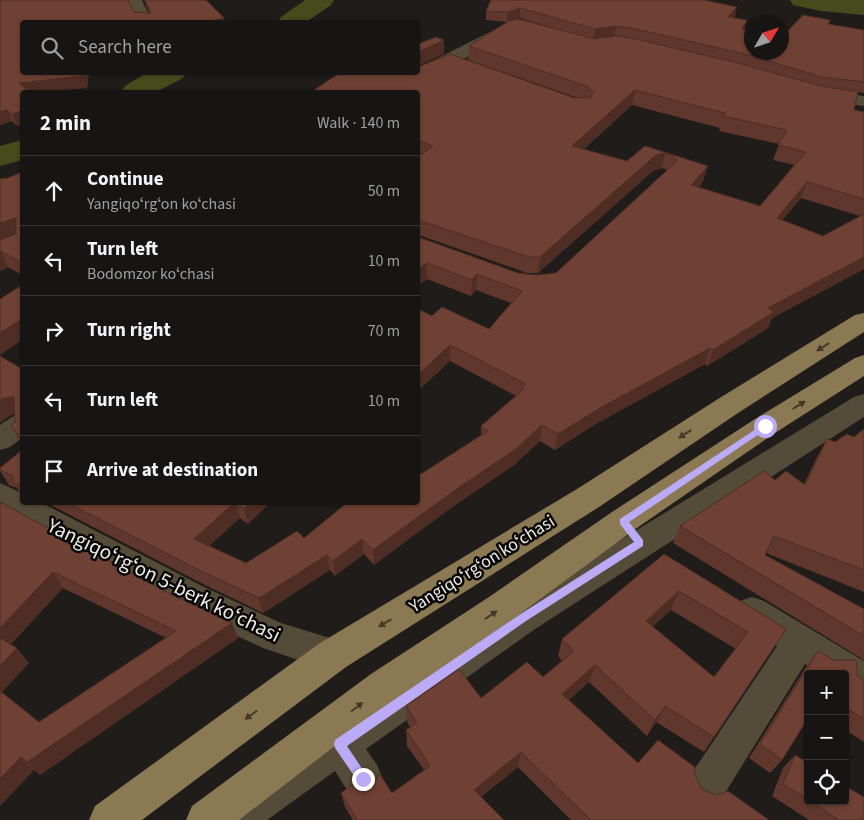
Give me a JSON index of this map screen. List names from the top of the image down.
{
  "streets": {
    "main road": ["Yangiqoʻrgʻon koʻchasi"],
    "street": ["Yangiqoʻrgʻon 5-berk koʻchasi"]
  },
  "crossings": [
    ["Yangiqoʻrgʻon koʻchasi", "Yangiqoʻrgʻon 5-berk koʻchasi"]
  ],
  "north": "top right",
  "page": {
    "search": "Search here",
    "heading": ["2 min", "Walk · 140 m"],
    "list": [
      ["Continue", "Yangiqoʻrgʻon koʻchasi", "50 m"],
      ["Turn left", "Bodomzor koʻchasi", "10 m"],
      ["Turn right", "70 m"],
      ["Turn left", "10 m"],
      "Arrive at destination"
    ],
    "map_buttons": ["+", "−"]
  }
}
